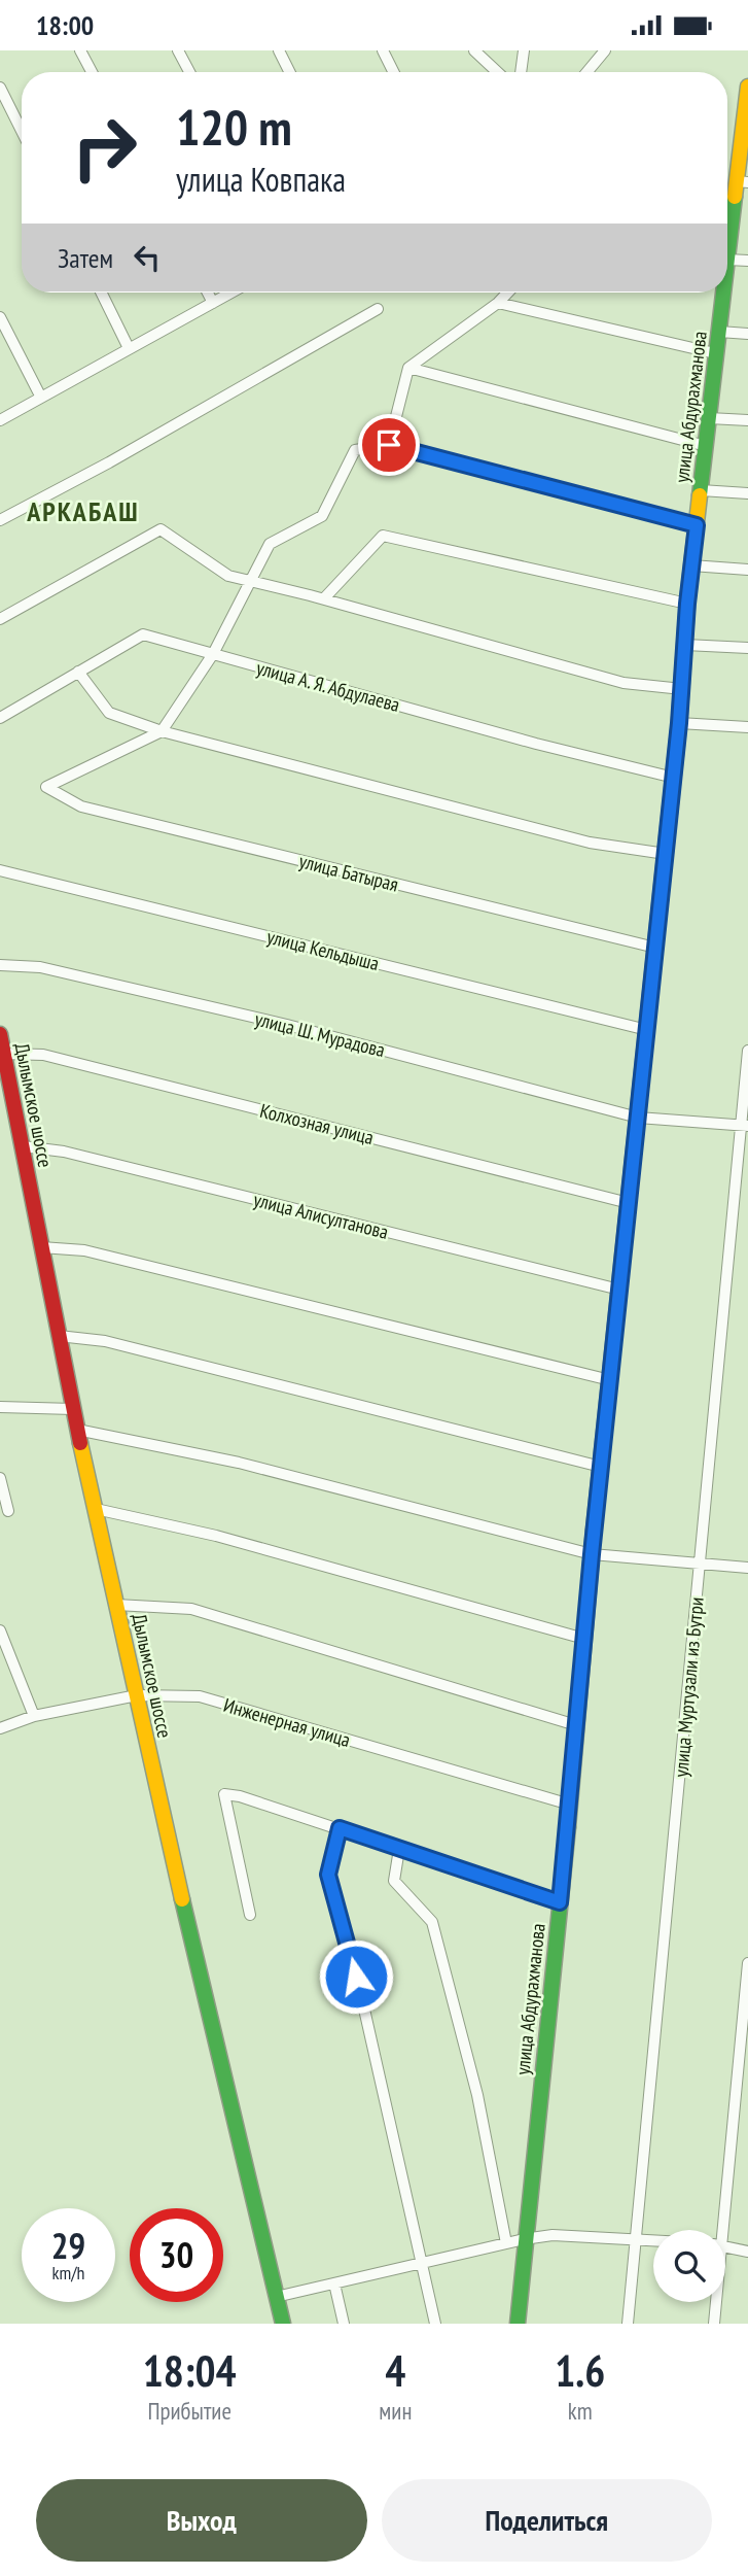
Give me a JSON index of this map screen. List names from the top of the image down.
{
  "streets": {
    "street": [
      "улица Абдурахманова",
      "улица А. Я. Абдулаева",
      "улица Батырая",
      "улица Кельдыша",
      "улица Ш. Мурадова",
      "Дылымское шоссе",
      "Колхозная улица",
      "улица Алисултанова",
      "улица Муртузали из Бутри",
      "Инженерная улица"
    ]
  },
  "crossings": [
    ["улица Абдурахманова", "улица А. Я. Абдулаева"],
    ["улица Абдурахманова", "улица Батырая"],
    ["улица Абдурахманова", "улица Кельдыша"],
    ["улица Абдурахманова", "улица Ш. Мурадова"],
    ["улица Абдурахманова", "Колхозная улица"],
    ["улица Абдурахманова", "улица Алисултанова"],
    ["улица Абдурахманова", "Инженерная улица"],
    ["улица Ш. Мурадова", "улица Муртузали из Бутри"],
    ["Дылымское шоссе", "Колхозная улица"],
    ["Дылымское шоссе", "улица Алисултанова"],
    ["Дылымское шоссе", "Инженерная улица"]
  ],
  "districts": ["АРКАБАШ"],
  "page": {
    "status": "18:00",
    "turn": ["120 m", "улица Ковпака"],
    "then": "Затем",
    "speed": "29 km/h",
    "limit": "30",
    "eta": [
      "18:04",
      "Прибытие",
      "4",
      "мин",
      "1.6",
      "km"
    ],
    "buttons": ["Выход", "Поделиться"]
  }
}
